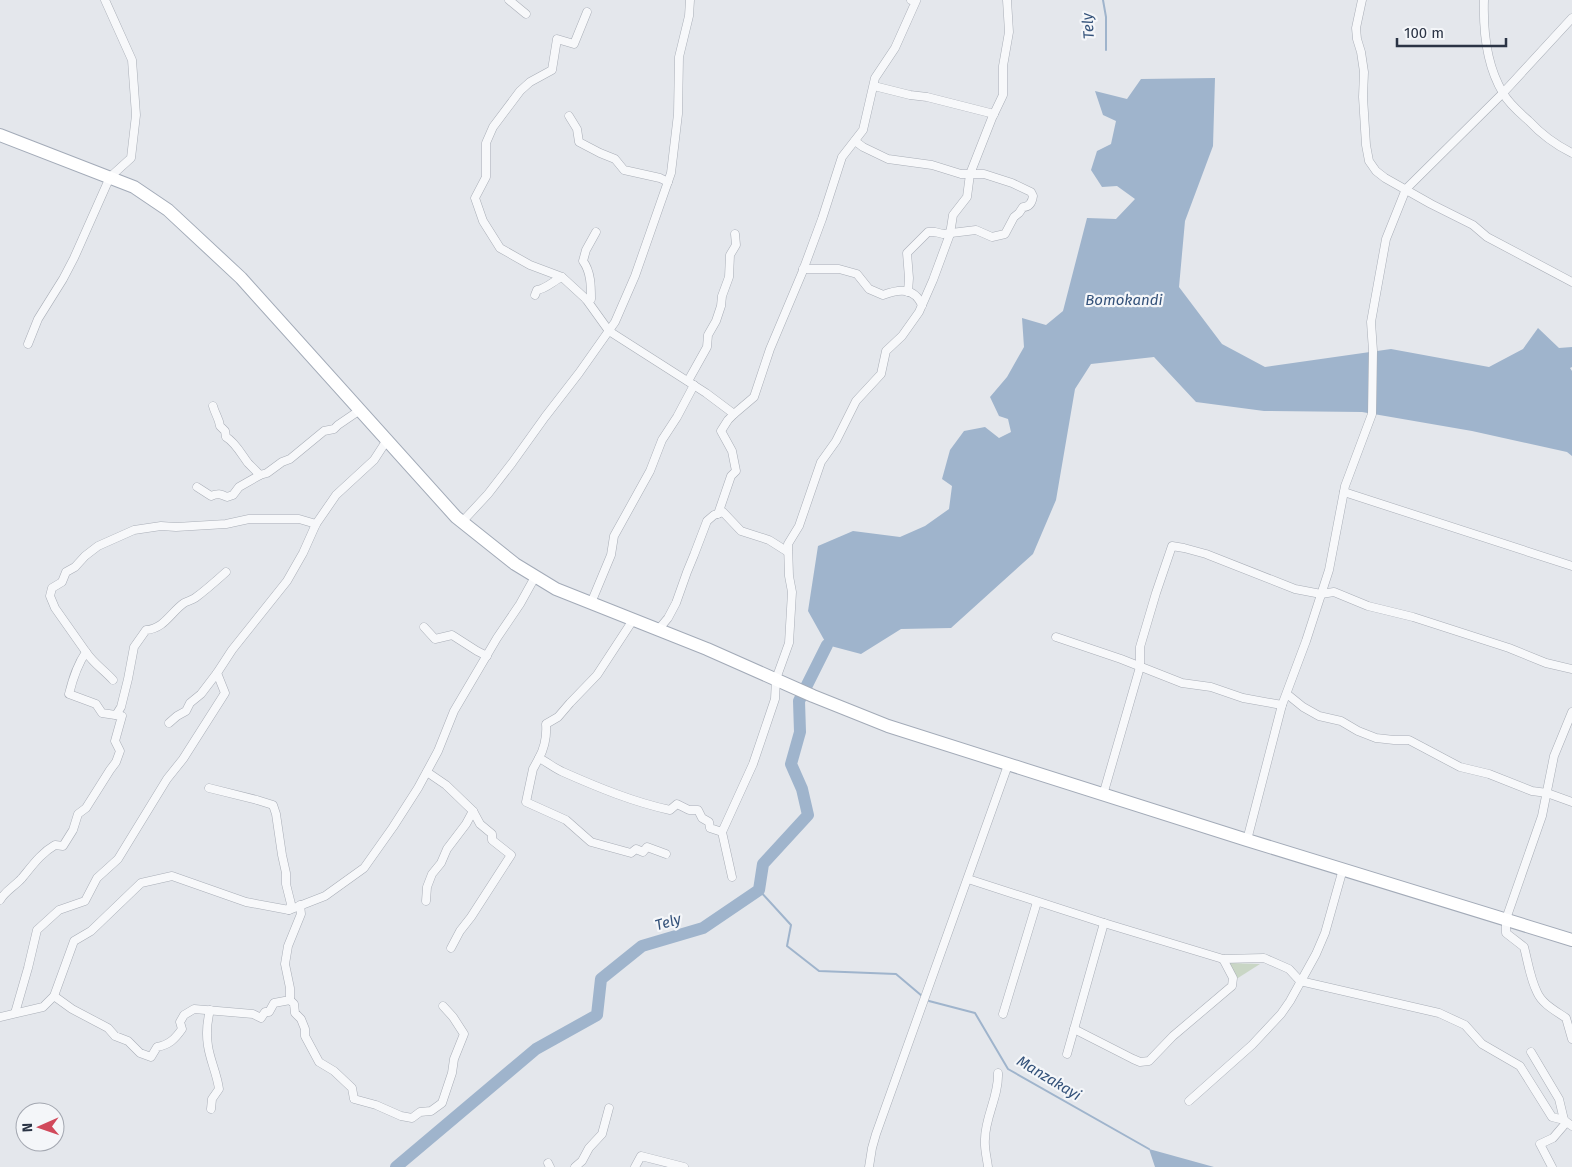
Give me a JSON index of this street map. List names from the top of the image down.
{
  "water": ["Tely", "Bomokandi", "Manzakayi"],
  "scale_bar": "100 m",
  "north": "left"
}
